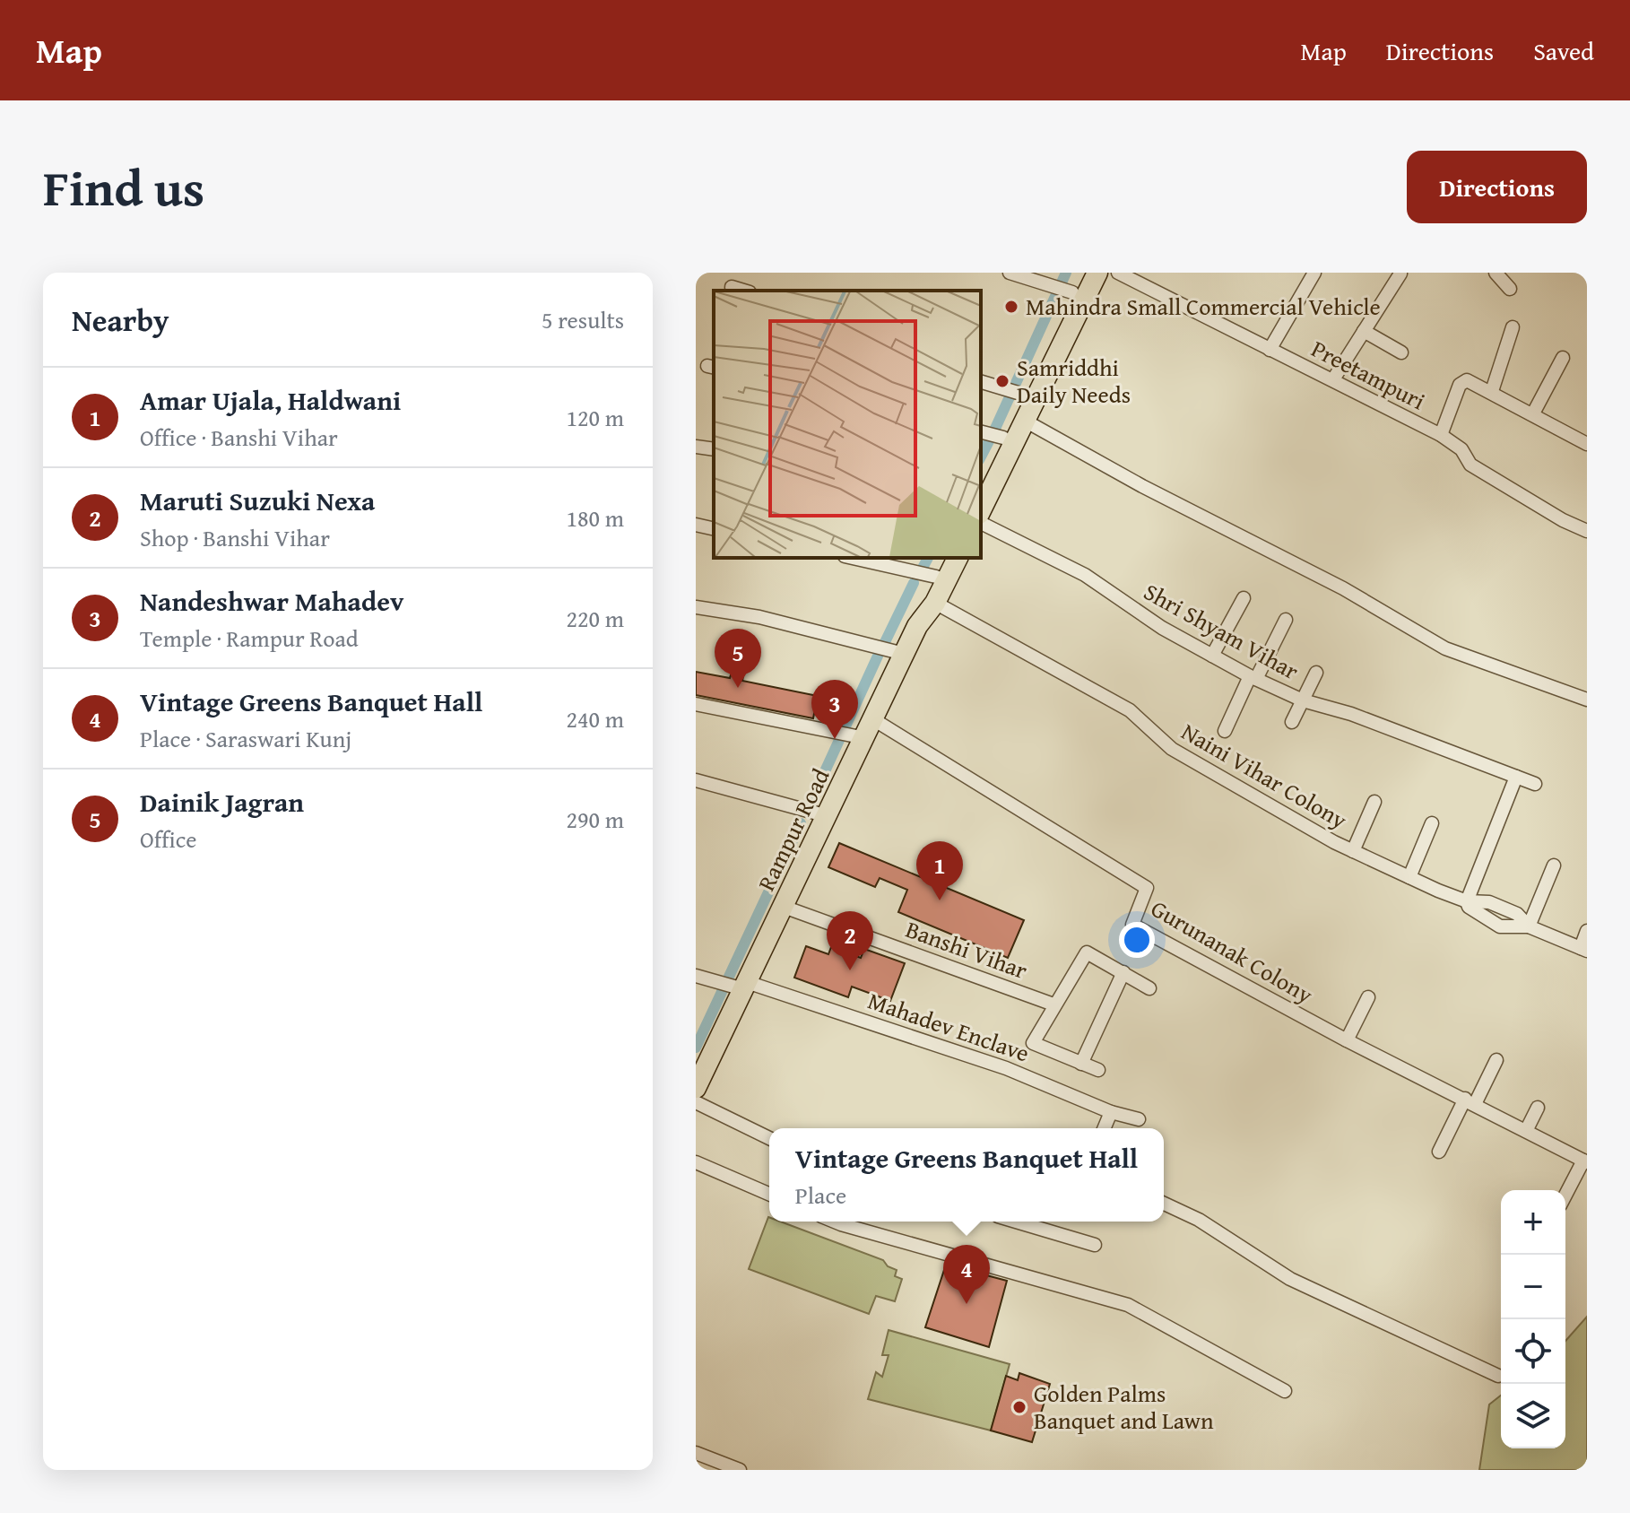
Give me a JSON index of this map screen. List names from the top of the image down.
{
  "streets": {
    "main road": ["Rampur Road"],
    "street": [
      "Preetampuri",
      "Shri Shyam Vihar",
      "Naini Vihar Colony",
      "Banshi Vihar",
      "Gurunanak Colony",
      "Mahadev Enclave"
    ]
  },
  "crossings": [
    ["Naini Vihar Colony", "Rampur Road"],
    ["Rampur Road", "Banshi Vihar"],
    ["Rampur Road", "Gurunanak Colony"],
    ["Rampur Road", "Mahadev Enclave"]
  ],
  "places": ["Mahindra Small Commercial Vehicle", "Samriddhi Daily Needs", "Golden Palms Banquet and Lawn"],
  "page": {
    "header": "Map",
    "nav": ["Map", "Directions", "Saved"],
    "title": "Find us",
    "buttons": "Directions",
    "heading": ["Nearby", "5 results"],
    "list": [
      {
        "mark": "1",
        "name": "Amar Ujala, Haldwani",
        "note": "Office · Banshi Vihar",
        "value": "120 m"
      },
      {
        "mark": "2",
        "name": "Maruti Suzuki Nexa",
        "note": "Shop · Banshi Vihar",
        "value": "180 m"
      },
      {
        "mark": "3",
        "name": "Nandeshwar Mahadev",
        "note": "Temple · Rampur Road",
        "value": "220 m"
      },
      {
        "mark": "4",
        "name": "Vintage Greens Banquet Hall",
        "note": "Place · Saraswari Kunj",
        "value": "240 m"
      },
      {
        "mark": "5",
        "name": "Dainik Jagran",
        "note": "Office",
        "value": "290 m"
      }
    ],
    "pins": [
      "5",
      "3",
      "1",
      "2",
      "4"
    ],
    "popup": ["Vintage Greens Banquet Hall", "Place"],
    "map_buttons": ["+", "−"]
  }
}
